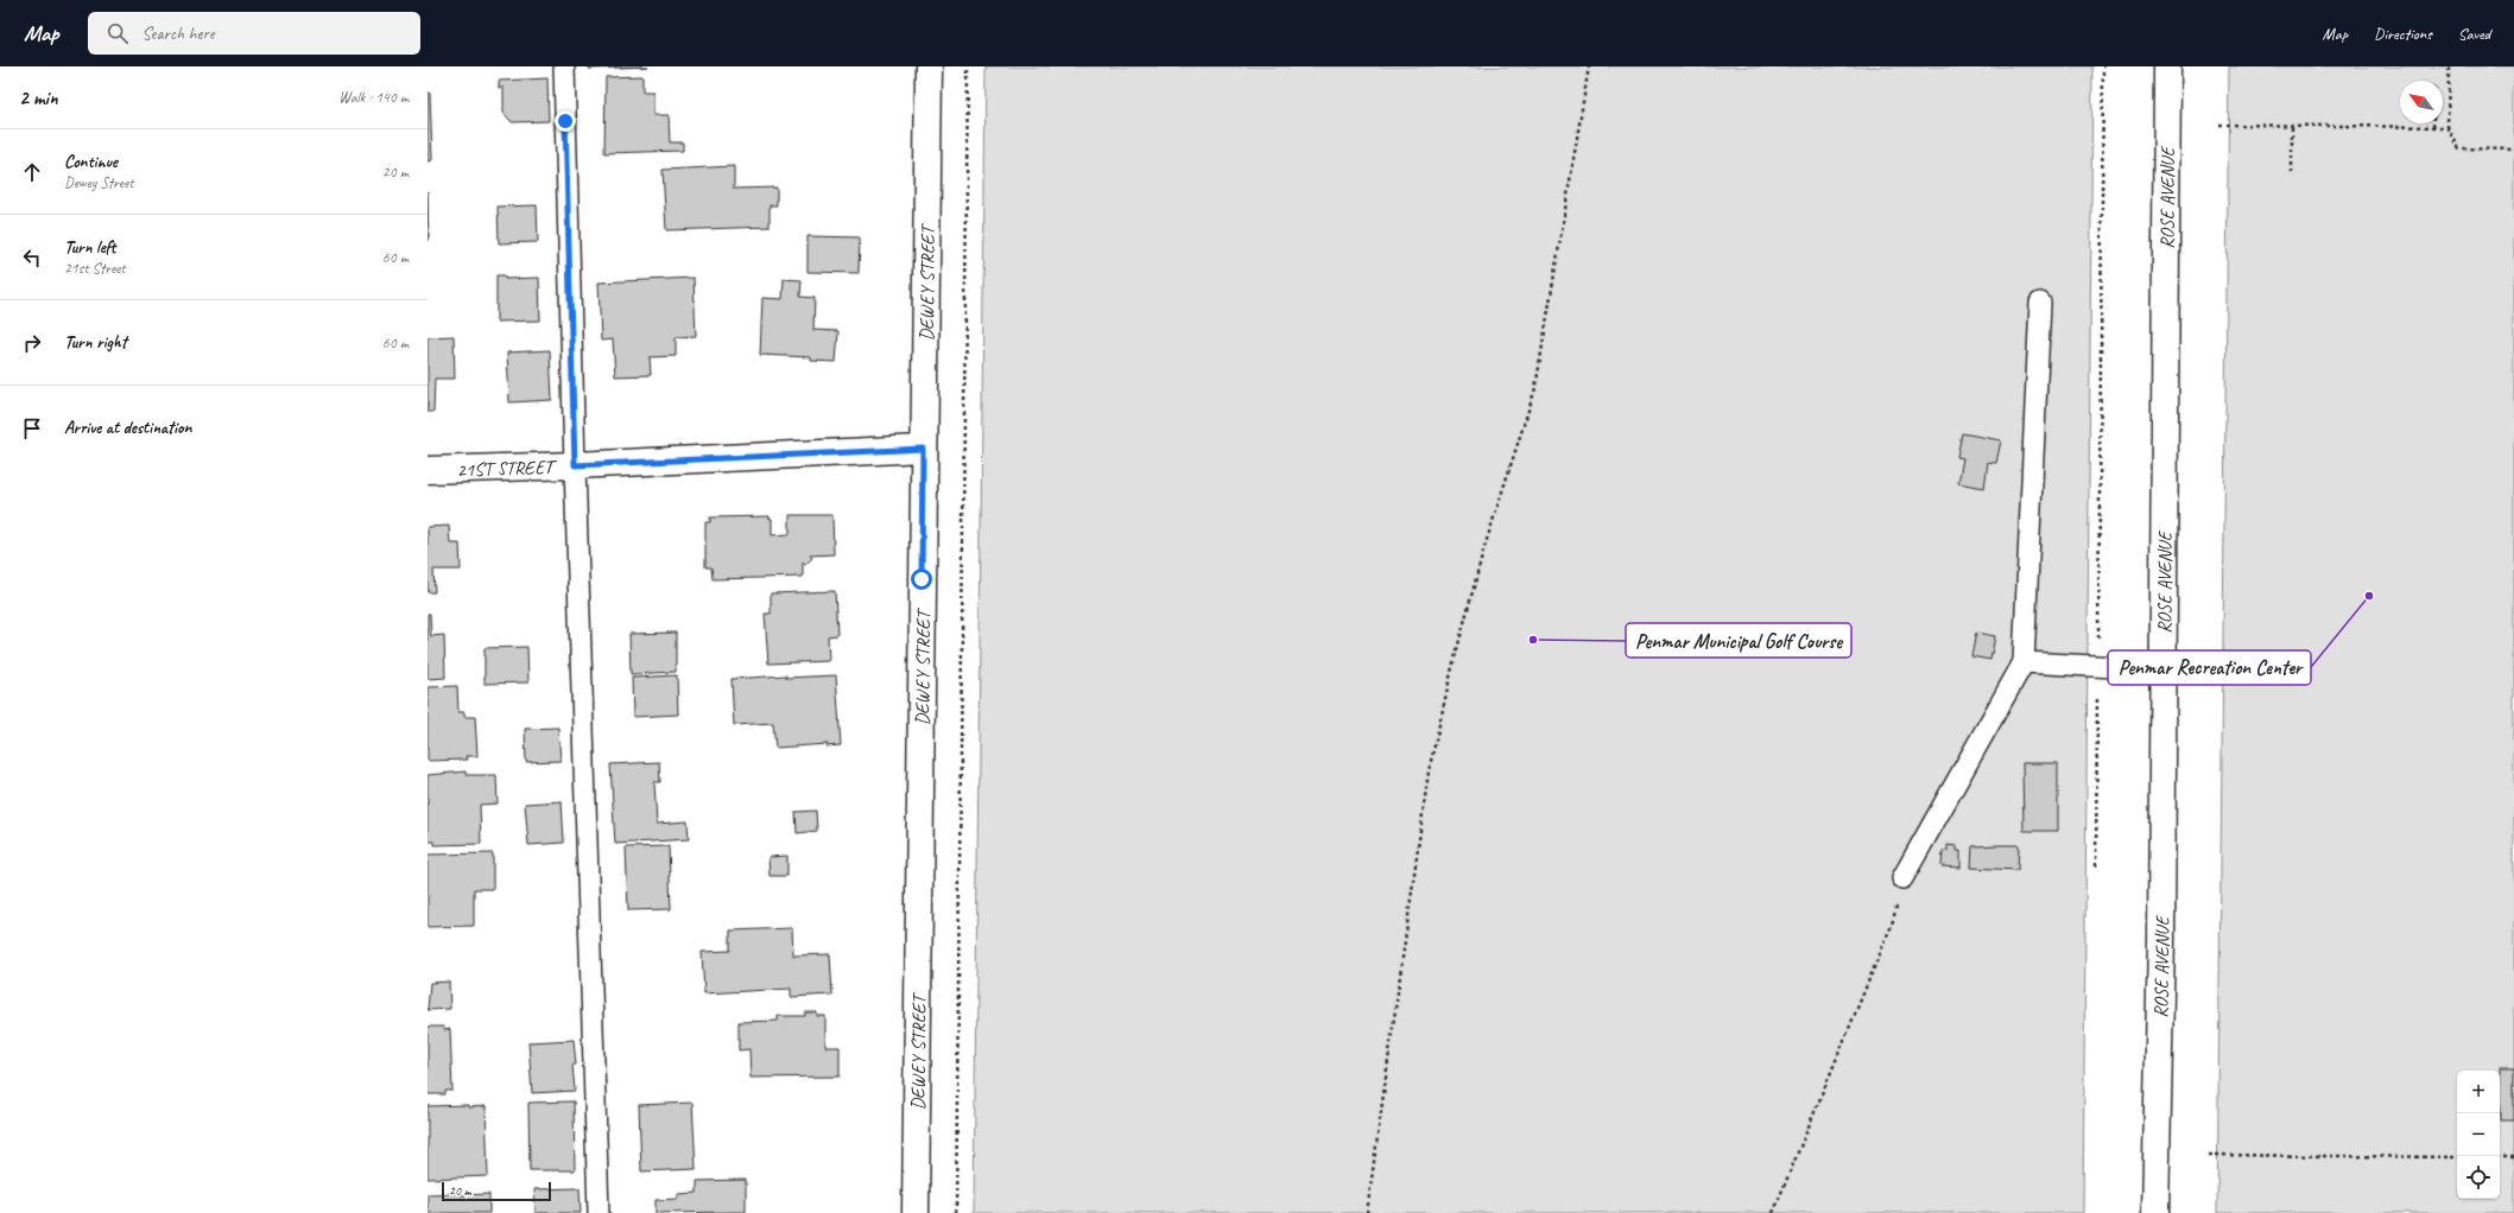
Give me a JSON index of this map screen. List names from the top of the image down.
{
  "streets": {
    "street": ["ROSE AVENUE", "DEWEY STREET", "21ST STREET"]
  },
  "crossings": [
    ["DEWEY STREET", "21ST STREET"]
  ],
  "places": ["Penmar Recreation Center", "Penmar Municipal Golf Course"],
  "scale_bar": "20 m",
  "north": "top left",
  "page": {
    "header": "Map",
    "search": "Search here",
    "nav": ["Map", "Directions", "Saved"],
    "heading": ["2 min", "Walk · 140 m"],
    "list": [
      ["Continue", "Dewey Street", "20 m"],
      ["Turn left", "21st Street", "60 m"],
      ["Turn right", "60 m"],
      "Arrive at destination"
    ],
    "map_buttons": ["+", "−"],
    "scale": "20 m"
  }
}
